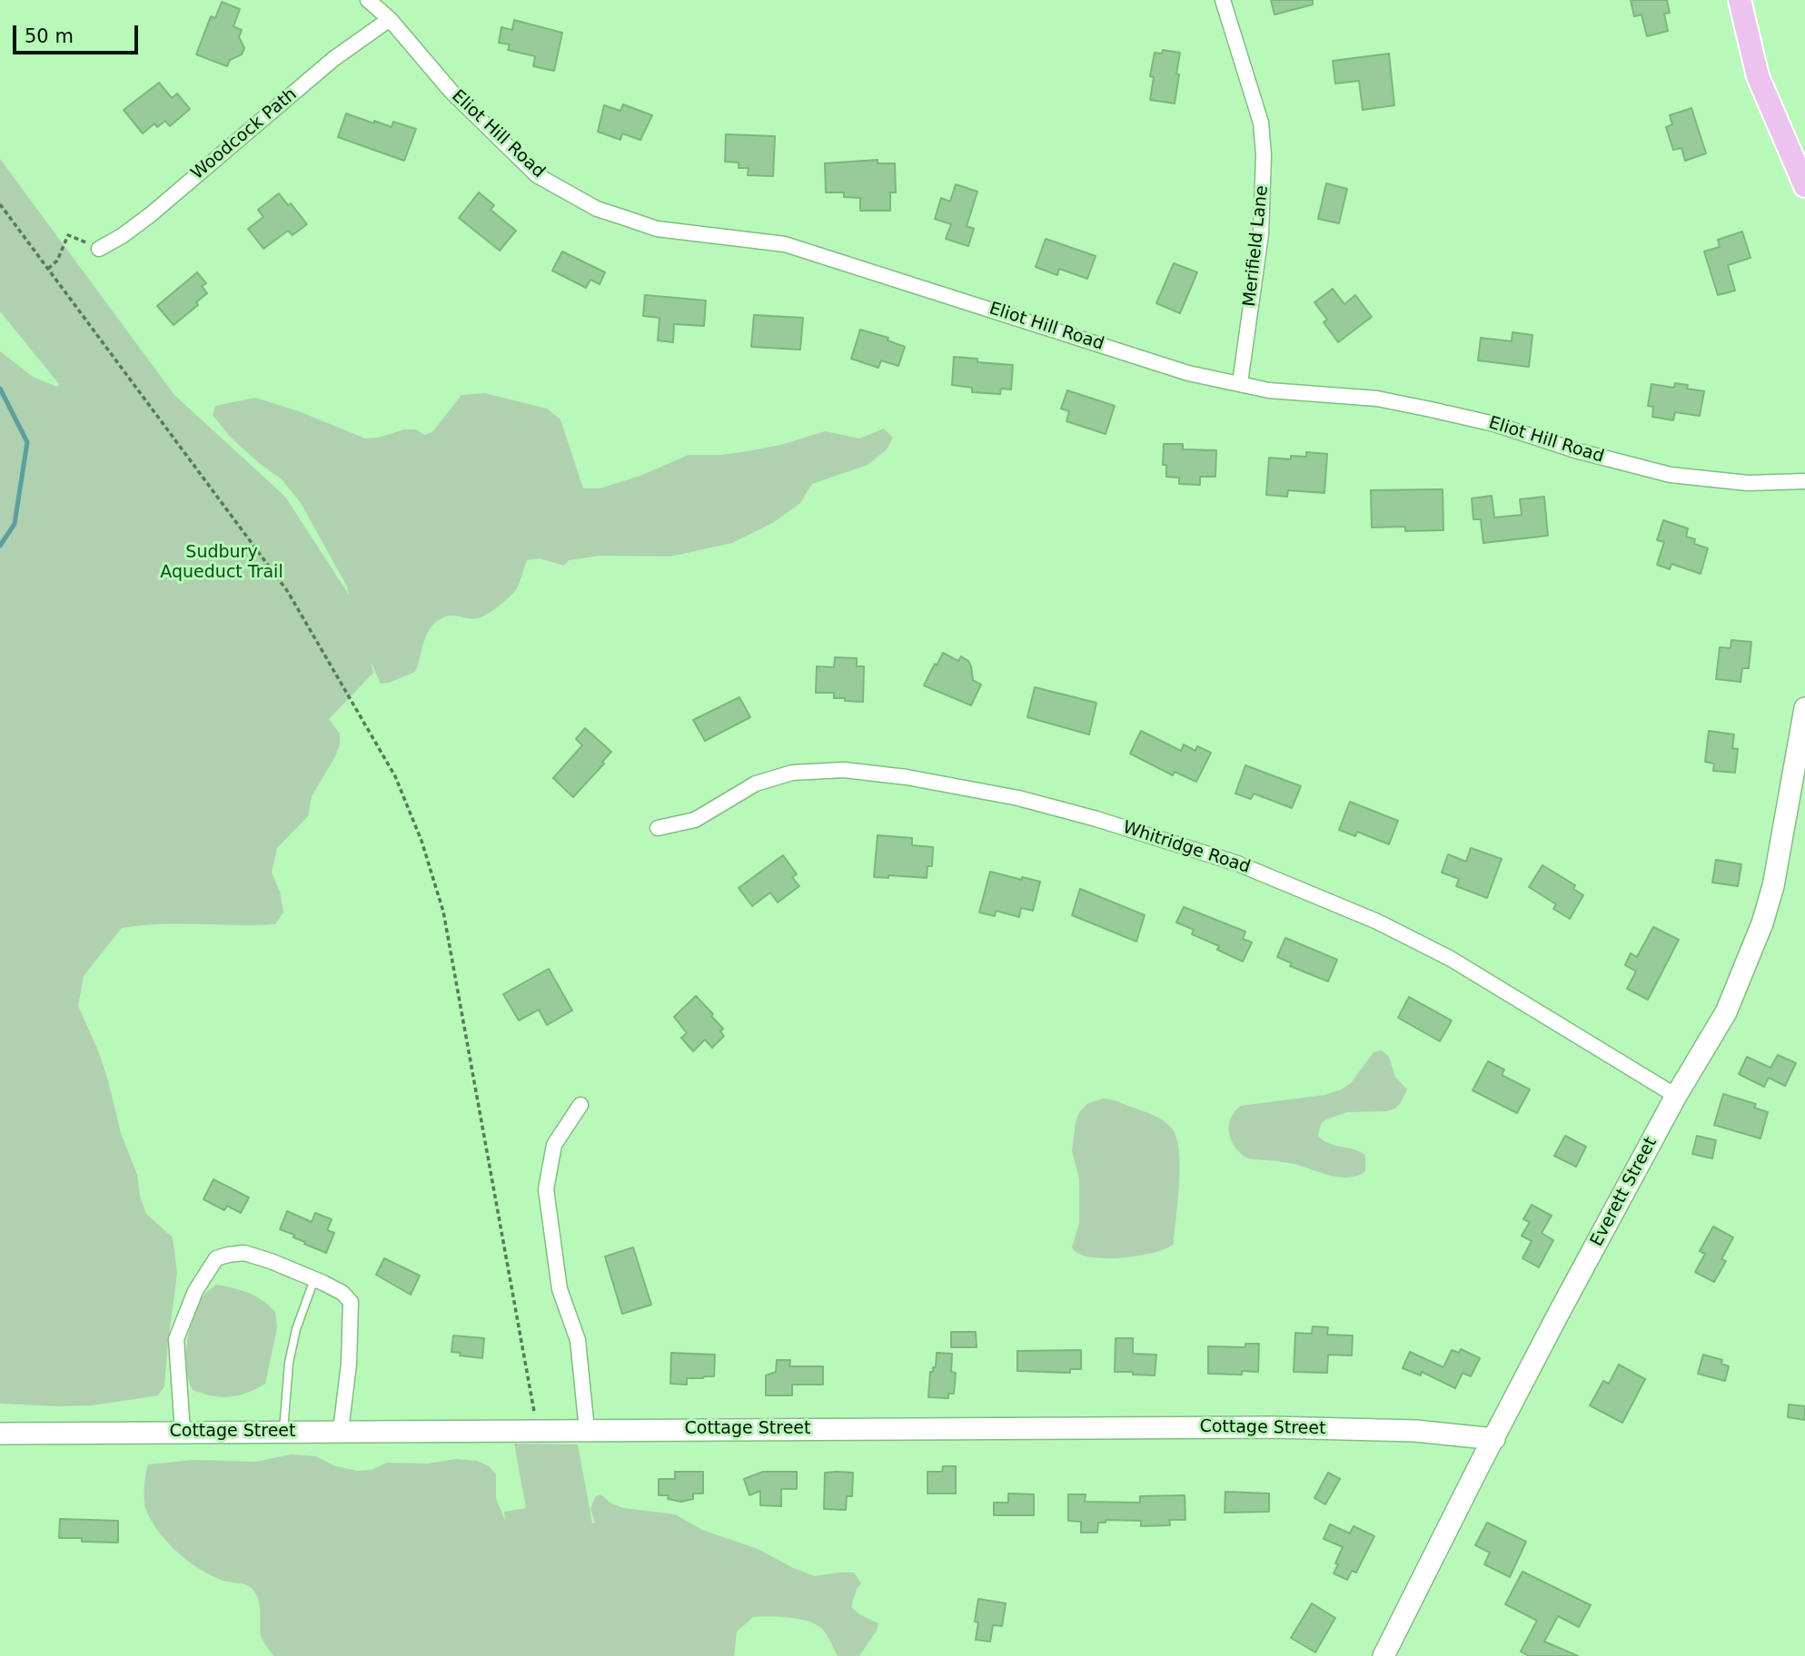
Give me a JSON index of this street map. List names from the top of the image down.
{
  "streets": {
    "street": [
      "Woodcock Path",
      "Eliot Hill Road",
      "Merifield Lane",
      "Whitridge Road",
      "Everett Street",
      "Cottage Street"
    ]
  },
  "crossings": [
    ["Woodcock Path", "Eliot Hill Road"],
    ["Eliot Hill Road", "Merifield Lane"],
    ["Whitridge Road", "Everett Street"],
    ["Everett Street", "Cottage Street"]
  ],
  "parks": ["Sudbury Aqueduct Trail"],
  "scale_bar": "50 m"
}
